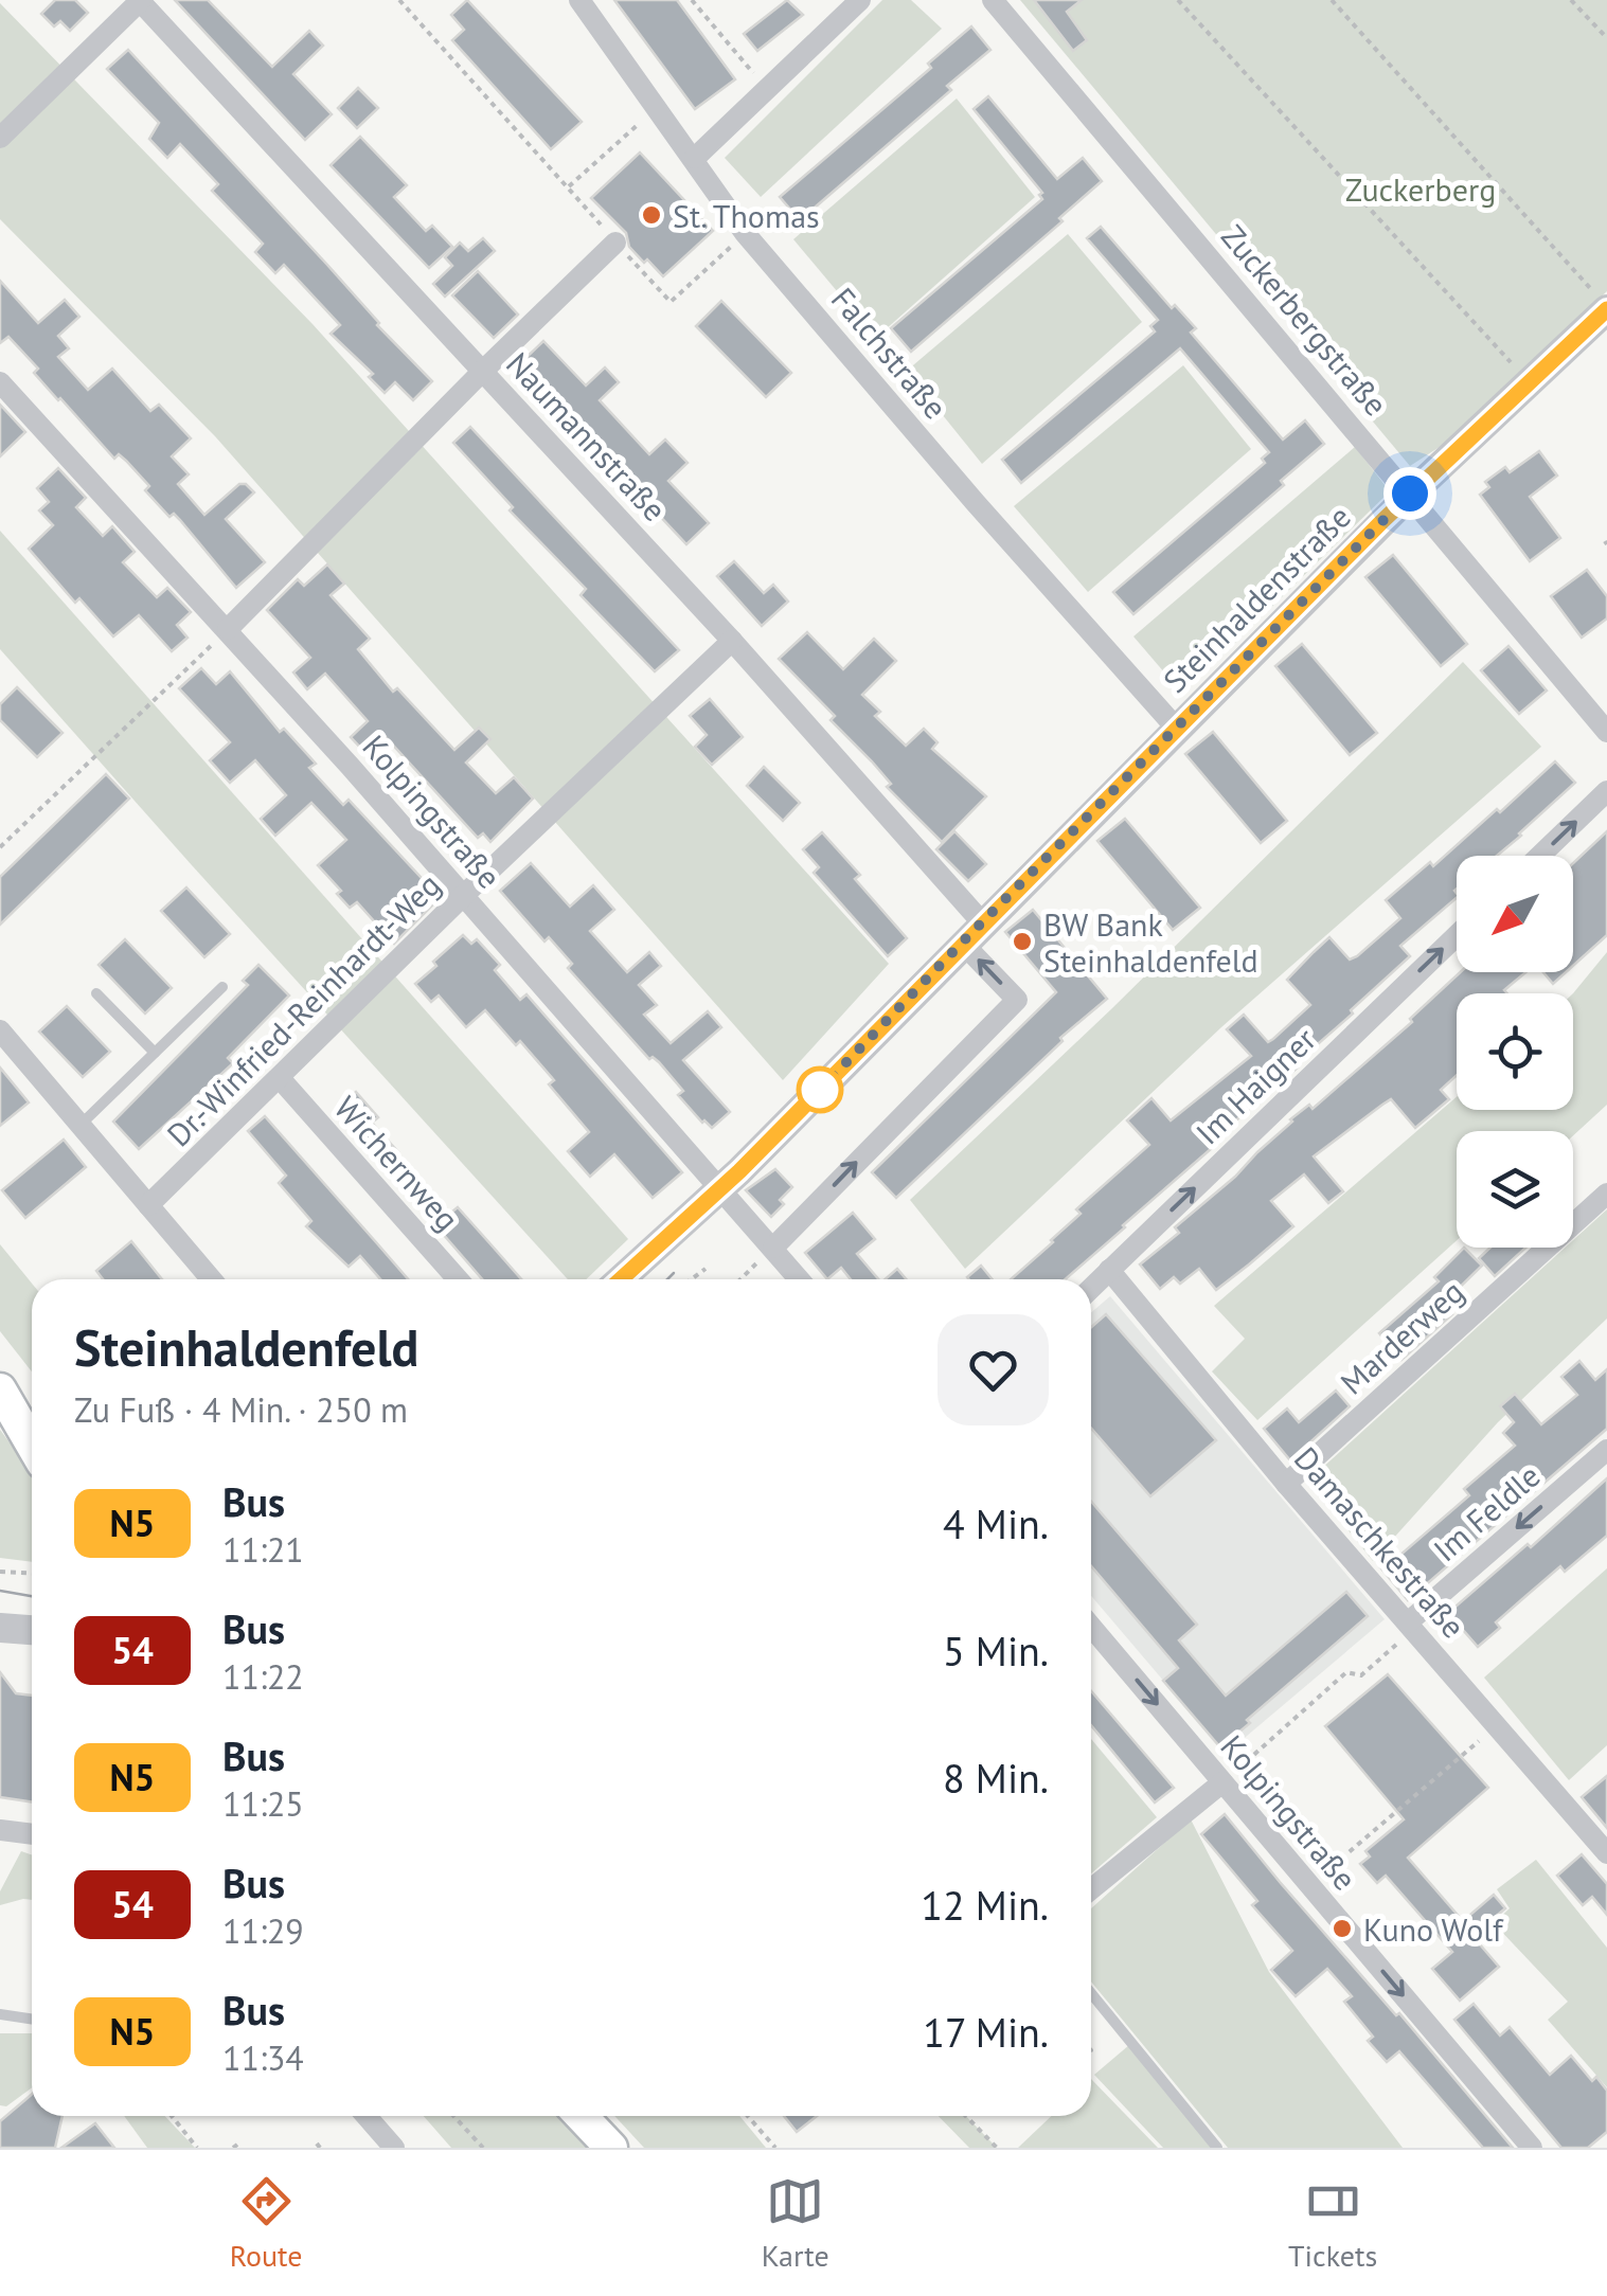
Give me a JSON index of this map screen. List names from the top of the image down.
{
  "streets": {
    "street": [
      "Zuckerbergstraße",
      "Falchstraße",
      "Naumannstraße",
      "Steinhaldenstraße",
      "Kolpingstraße",
      "Dr.-Winfried-Reinhardt-Weg",
      "Im Haigner",
      "Wichernweg",
      "Marderweg",
      "Im Feldle",
      "Damaschkestraße"
    ]
  },
  "crossings": [
    ["Zuckerbergstraße", "Steinhaldenstraße"],
    ["Falchstraße", "Steinhaldenstraße"],
    ["Naumannstraße", "Steinhaldenstraße"],
    ["Naumannstraße", "Dr.-Winfried-Reinhardt-Weg"],
    ["Steinhaldenstraße", "Kolpingstraße"],
    ["Kolpingstraße", "Dr.-Winfried-Reinhardt-Weg"],
    ["Dr.-Winfried-Reinhardt-Weg", "Wichernweg"],
    ["Im Haigner", "Damaschkestraße"],
    ["Marderweg", "Damaschkestraße"],
    ["Im Feldle", "Damaschkestraße"]
  ],
  "one_way": ["Im Haigner", "Im Feldle"],
  "parks": ["Zuckerberg"],
  "places": ["St. Thomas", "BW Bank Steinhaldenfeld", "Kuno Wolf"],
  "lines": ["bus line N5"],
  "north": "bottom left",
  "page": {
    "heading": ["Steinhaldenfeld", "Zu Fuß · 4 Min. · 250 m"],
    "list": [
      {
        "mark": "N5",
        "name": "Bus",
        "note": "11:21",
        "value": "4 Min."
      },
      {
        "mark": "54",
        "name": "Bus",
        "note": "11:22",
        "value": "5 Min."
      },
      {
        "mark": "N5",
        "name": "Bus",
        "note": "11:25",
        "value": "8 Min."
      },
      {
        "mark": "54",
        "name": "Bus",
        "note": "11:29",
        "value": "12 Min."
      },
      {
        "mark": "N5",
        "name": "Bus",
        "note": "11:34",
        "value": "17 Min."
      }
    ],
    "tabs": ["Route", "Karte", "Tickets"]
  }
}
